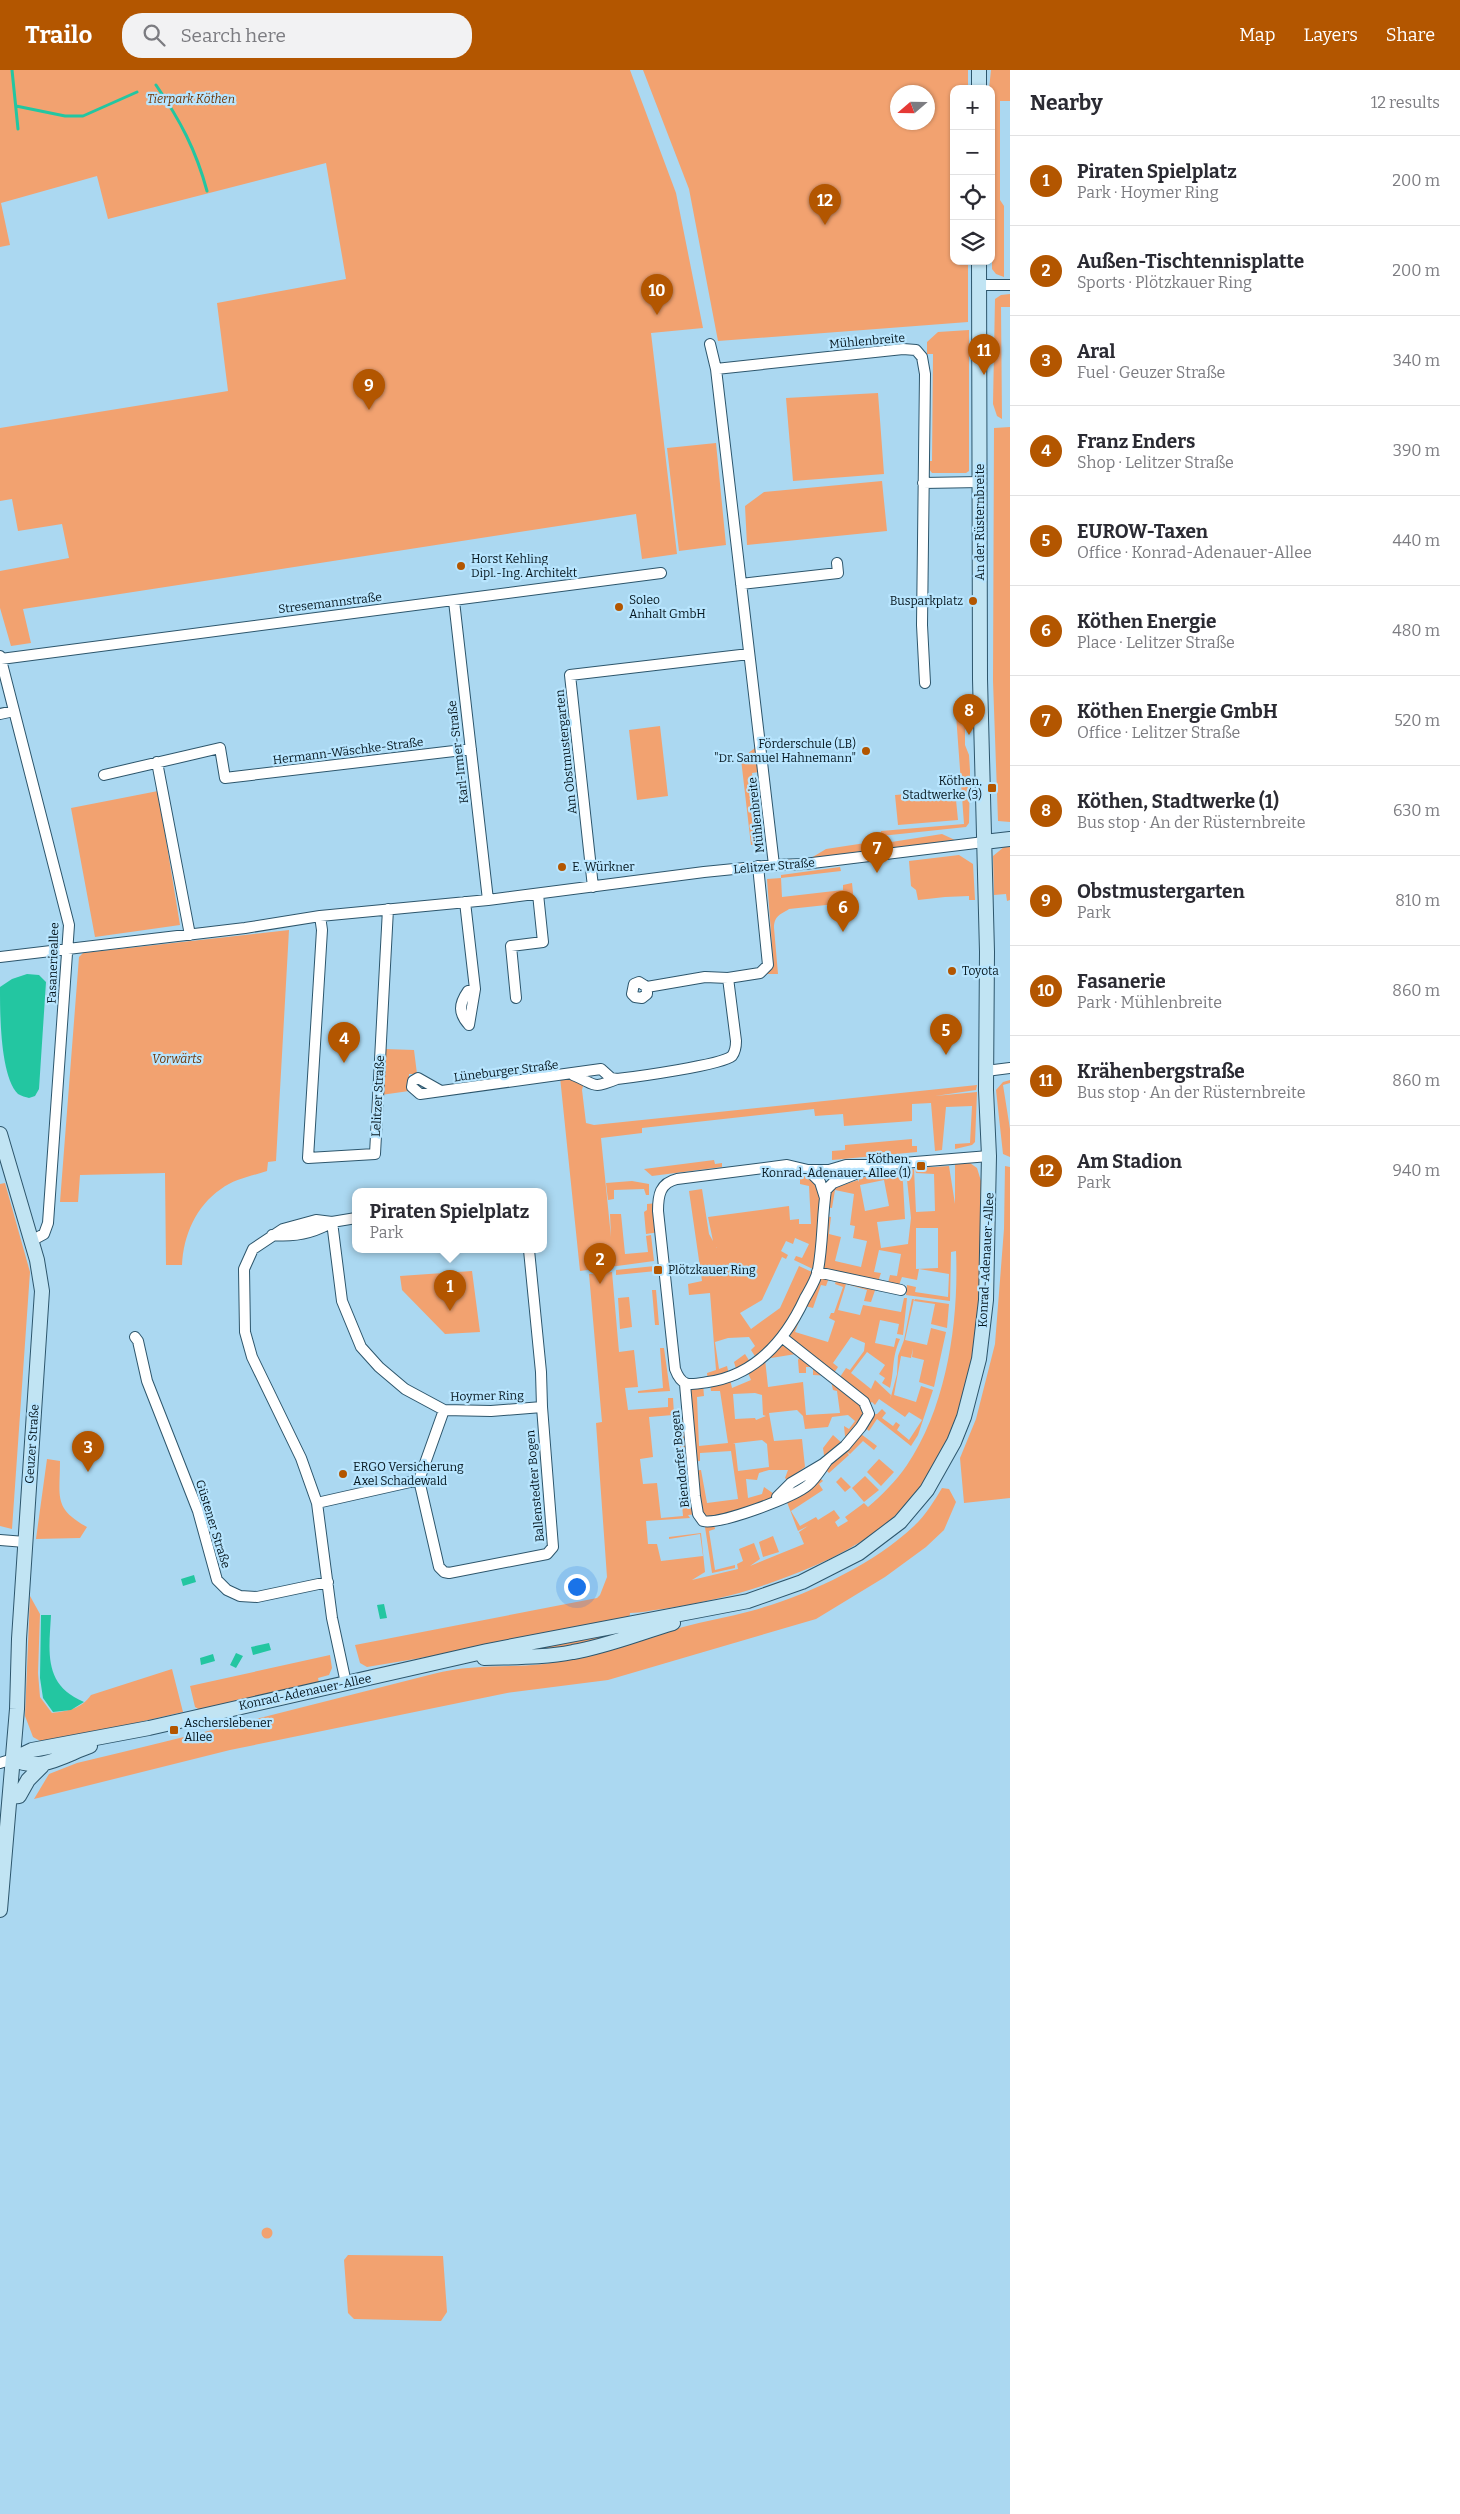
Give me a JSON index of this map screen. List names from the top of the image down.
{
  "streets": {
    "main road": [
      "An der Rüsternbreite",
      "Lelitzer Straße",
      "Konrad-Adenauer-Allee",
      "Geuzer Straße"
    ],
    "street": [
      "Mühlenbreite",
      "Stresemannstraße",
      "Hermann-Wäschke-Straße",
      "Karl-Irmer-Straße",
      "Am Obstmustergarten",
      "Fasanerieallee",
      "Lüneburger Straße",
      "Hoymer Ring",
      "Biendorfer Bogen",
      "Ballenstedter Bogen",
      "Güstener Straße"
    ]
  },
  "crossings": [
    ["Mühlenbreite", "Am Obstmustergarten"],
    ["Mühlenbreite", "Lelitzer Straße"],
    ["An der Rüsternbreite", "Lelitzer Straße"],
    ["An der Rüsternbreite", "Konrad-Adenauer-Allee"],
    ["Stresemannstraße", "Karl-Irmer-Straße"],
    ["Stresemannstraße", "Fasanerieallee"],
    ["Hermann-Wäschke-Straße", "Karl-Irmer-Straße"],
    ["Karl-Irmer-Straße", "Lelitzer Straße"],
    ["Am Obstmustergarten", "Lelitzer Straße"],
    ["Lelitzer Straße", "Fasanerieallee"],
    ["Lelitzer Straße", "Konrad-Adenauer-Allee"],
    ["Fasanerieallee", "Geuzer Straße"],
    ["Konrad-Adenauer-Allee", "Geuzer Straße"],
    ["Hoymer Ring", "Ballenstedter Bogen"]
  ],
  "parks": ["Tierpark Köthen", "Vorwärts"],
  "places": {
    "other": [
      "Horst Kehling Dipl.-Ing. Architekt",
      "Busparkplatz",
      "Soleo Anhalt GmbH",
      "Förderschule (LB) \"Dr. Samuel Hahnemann\"",
      "E. Würkner",
      "Toyota",
      "ERGO Versicherung Axel Schadewald"
    ],
    "transit": [
      "Köthen, Stadtwerke (3)",
      "Köthen, Konrad-Adenauer-Allee (1)",
      "Plötzkauer Ring",
      "Ascherslebener Allee"
    ]
  },
  "north": "left",
  "page": {
    "header": "Trailo",
    "search": "Search here",
    "nav": ["Map", "Layers", "Share"],
    "heading": ["Nearby", "12 results"],
    "map_buttons": ["+", "−"],
    "list": [
      {
        "mark": "1",
        "name": "Piraten Spielplatz",
        "note": "Park · Hoymer Ring",
        "value": "200 m"
      },
      {
        "mark": "2",
        "name": "Außen-Tischtennisplatte",
        "note": "Sports · Plötzkauer Ring",
        "value": "200 m"
      },
      {
        "mark": "3",
        "name": "Aral",
        "note": "Fuel · Geuzer Straße",
        "value": "340 m"
      },
      {
        "mark": "4",
        "name": "Franz Enders",
        "note": "Shop · Lelitzer Straße",
        "value": "390 m"
      },
      {
        "mark": "5",
        "name": "EUROW-Taxen",
        "note": "Office · Konrad-Adenauer-Allee",
        "value": "440 m"
      },
      {
        "mark": "6",
        "name": "Köthen Energie",
        "note": "Place · Lelitzer Straße",
        "value": "480 m"
      },
      {
        "mark": "7",
        "name": "Köthen Energie GmbH",
        "note": "Office · Lelitzer Straße",
        "value": "520 m"
      },
      {
        "mark": "8",
        "name": "Köthen, Stadtwerke (1)",
        "note": "Bus stop · An der Rüsternbreite",
        "value": "630 m"
      },
      {
        "mark": "9",
        "name": "Obstmustergarten",
        "note": "Park",
        "value": "810 m"
      },
      {
        "mark": "10",
        "name": "Fasanerie",
        "note": "Park · Mühlenbreite",
        "value": "860 m"
      },
      {
        "mark": "11",
        "name": "Krähenbergstraße",
        "note": "Bus stop · An der Rüsternbreite",
        "value": "860 m"
      },
      {
        "mark": "12",
        "name": "Am Stadion",
        "note": "Park",
        "value": "940 m"
      }
    ],
    "pins": [
      "12",
      "10",
      "11",
      "9",
      "8",
      "7",
      "6",
      "5",
      "4",
      "2",
      "1",
      "3"
    ],
    "popup": ["Piraten Spielplatz", "Park"]
  }
}
